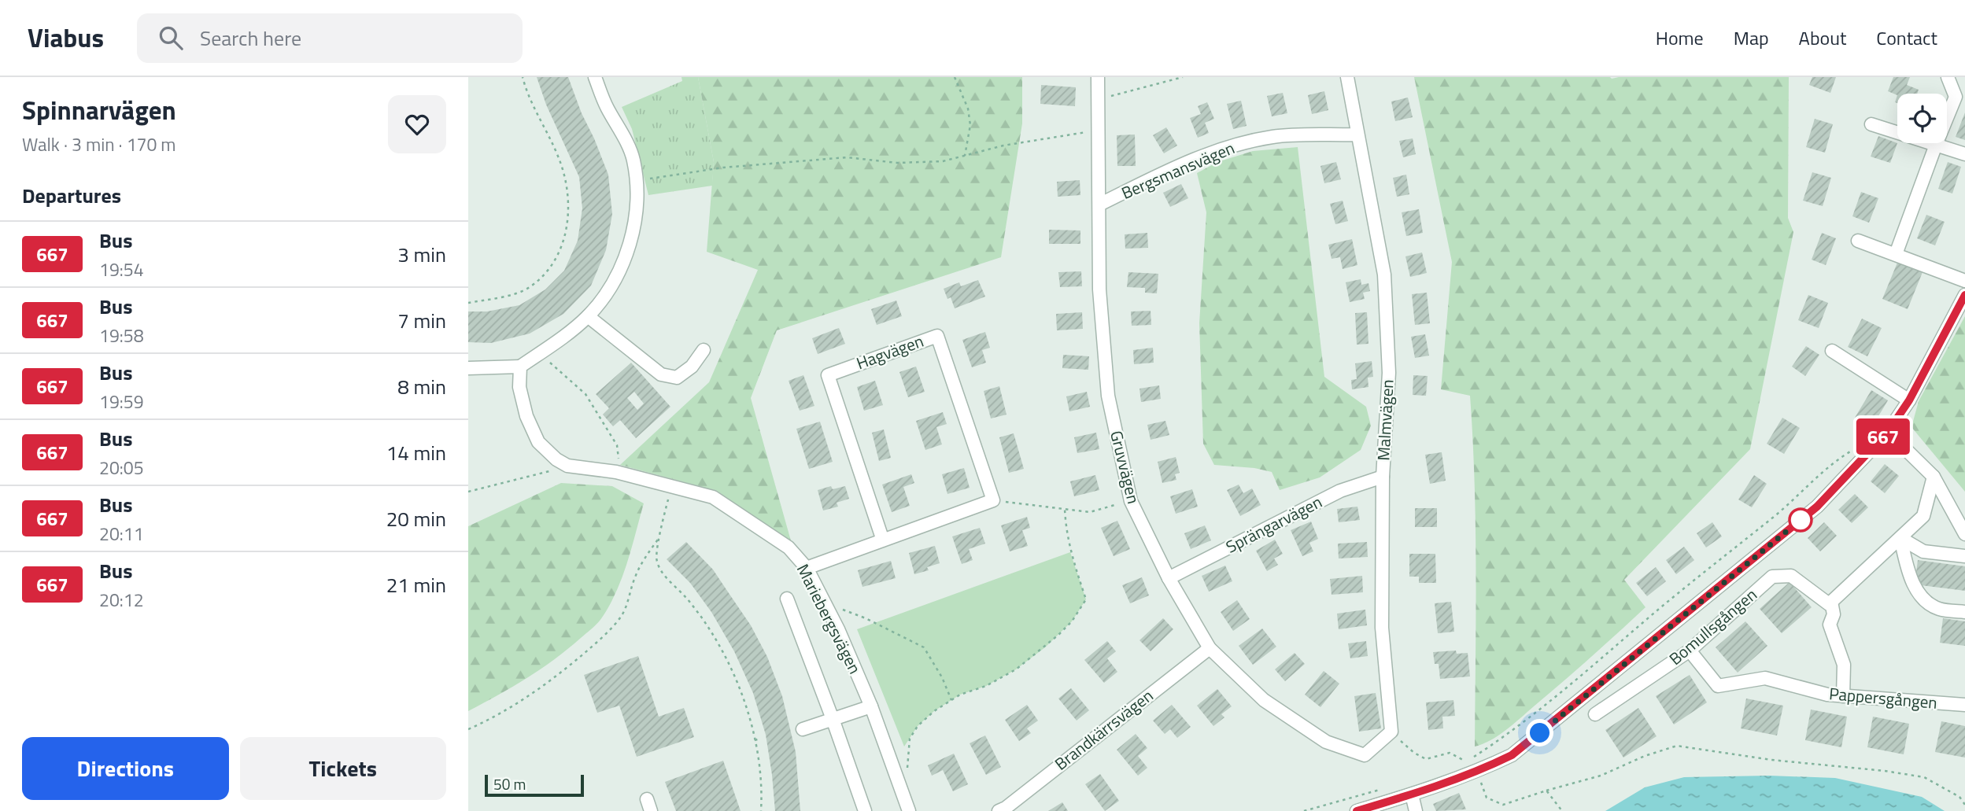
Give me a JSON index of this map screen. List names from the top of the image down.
{
  "streets": {
    "street": [
      "Bergsmansvägen",
      "Hagvägen",
      "Malmvägen",
      "Gruvvägen",
      "Sprängarvägen",
      "Mariebergsvägen",
      "Bomullsgången",
      "Pappersgången",
      "Brandkärrsvägen"
    ]
  },
  "crossings": [
    ["Bergsmansvägen", "Malmvägen"],
    ["Bergsmansvägen", "Gruvvägen"],
    ["Malmvägen", "Gruvvägen"],
    ["Malmvägen", "Sprängarvägen"],
    ["Gruvvägen", "Sprängarvägen"],
    ["Gruvvägen", "Brandkärrsvägen"],
    ["Bomullsgången", "Pappersgången"]
  ],
  "lines": ["bus line 667"],
  "scale_bar": "50 m",
  "page": {
    "header": "Viabus",
    "search": "Search here",
    "nav": [
      "Home",
      "Map",
      "About",
      "Contact"
    ],
    "heading": [
      ["Spinnarvägen", "Walk · 3 min · 170 m"],
      "Departures"
    ],
    "on_map": "667",
    "list": [
      {
        "mark": "667",
        "name": "Bus",
        "note": "19:54",
        "value": "3 min"
      },
      {
        "mark": "667",
        "name": "Bus",
        "note": "19:58",
        "value": "7 min"
      },
      {
        "mark": "667",
        "name": "Bus",
        "note": "19:59",
        "value": "8 min"
      },
      {
        "mark": "667",
        "name": "Bus",
        "note": "20:05",
        "value": "14 min"
      },
      {
        "mark": "667",
        "name": "Bus",
        "note": "20:11",
        "value": "20 min"
      },
      {
        "mark": "667",
        "name": "Bus",
        "note": "20:12",
        "value": "21 min"
      }
    ],
    "buttons": ["Directions", "Tickets"],
    "scale": "50 m"
  }
}
